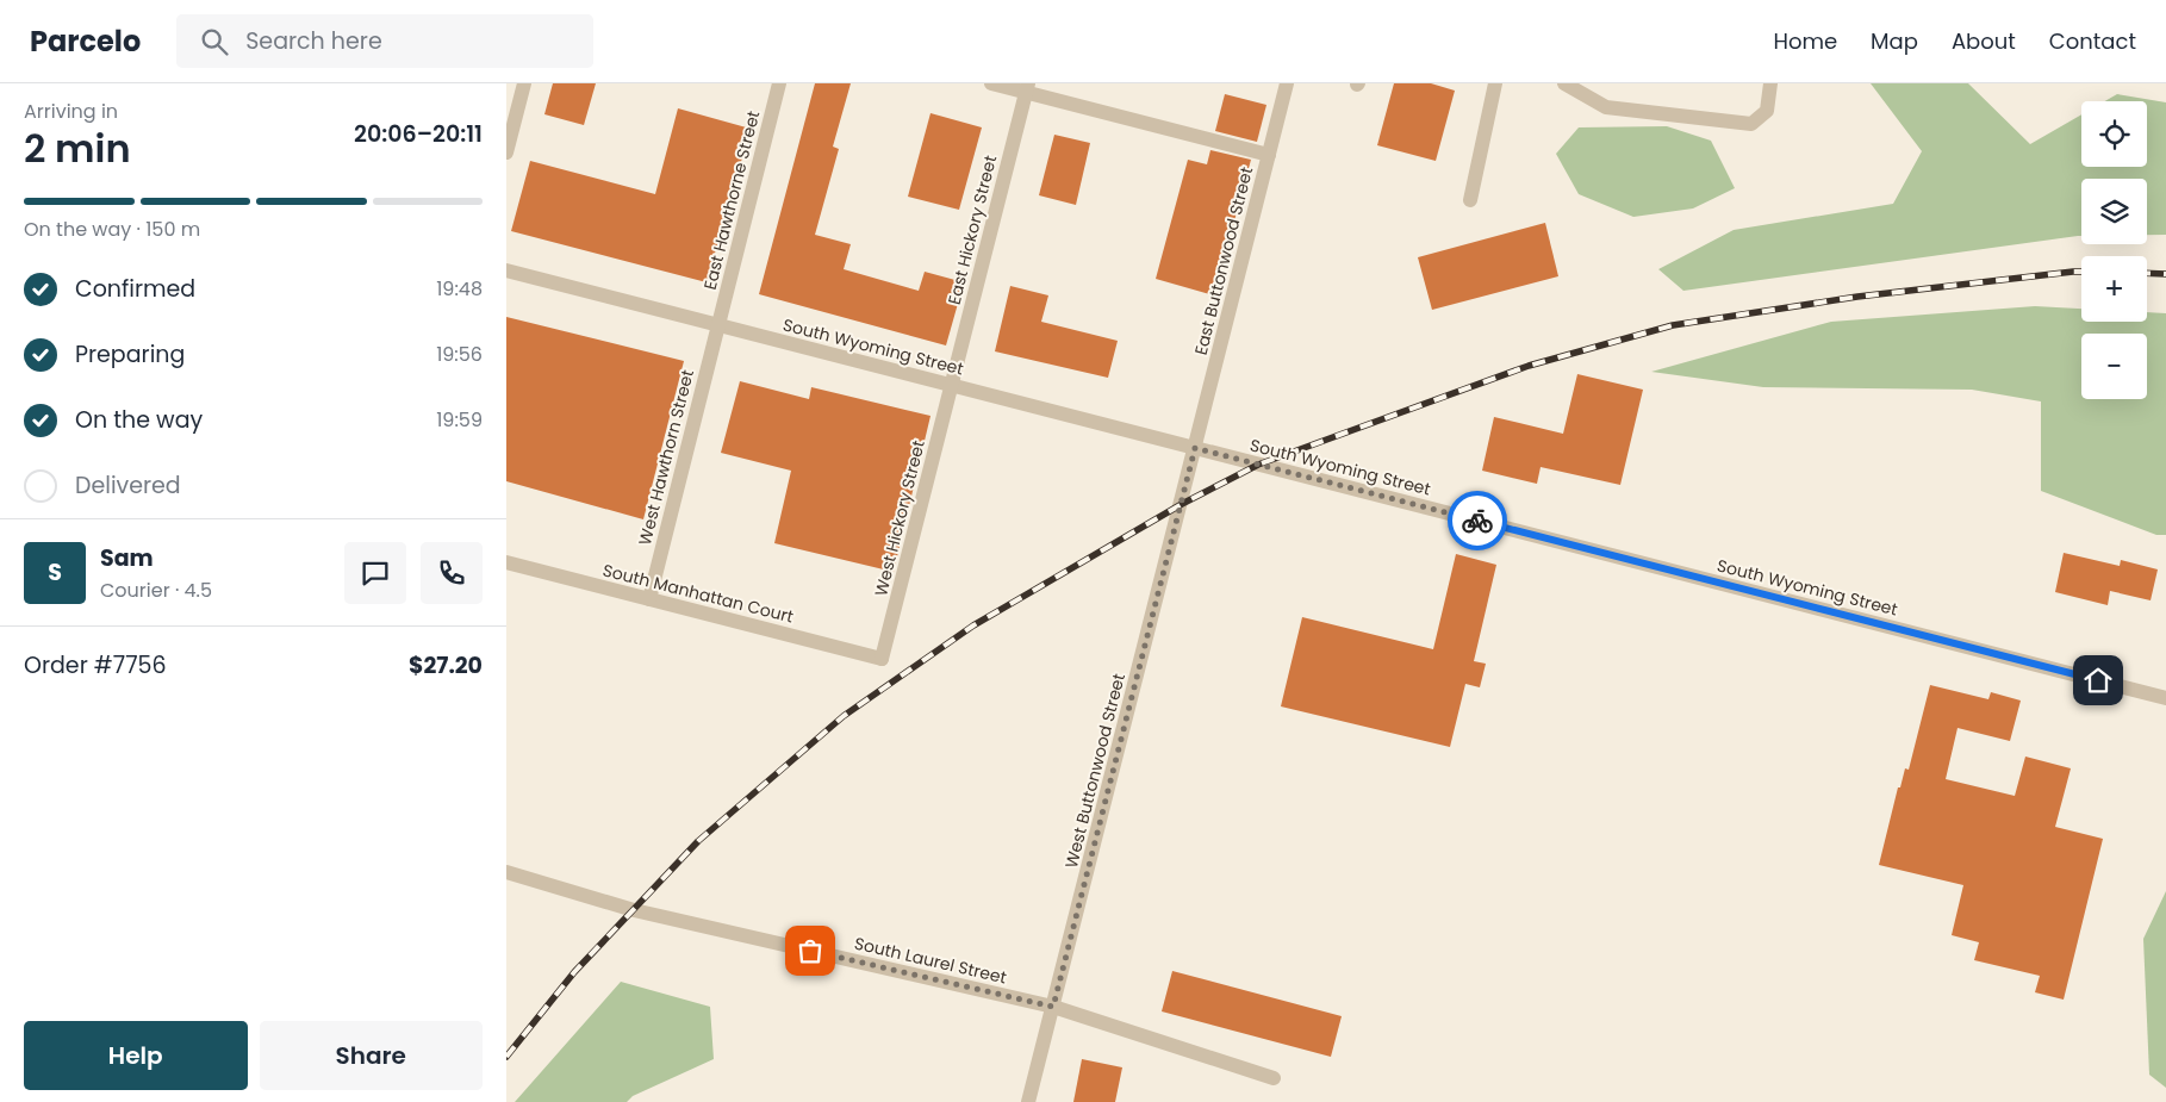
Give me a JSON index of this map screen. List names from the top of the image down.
{
  "streets": {
    "street": [
      "East Hawthorne Street",
      "East Hickory Street",
      "East Buttonwood Street",
      "South Wyoming Street",
      "West Hawthorn Street",
      "West Hickory Street",
      "South Manhattan Court",
      "West Buttonwood Street",
      "South Laurel Street"
    ]
  },
  "crossings": [
    ["East Hawthorne Street", "South Wyoming Street"],
    ["East Hawthorne Street", "West Hawthorn Street"],
    ["East Hickory Street", "South Wyoming Street"],
    ["East Hickory Street", "West Hickory Street"],
    ["East Buttonwood Street", "South Wyoming Street"],
    ["East Buttonwood Street", "West Buttonwood Street"],
    ["South Wyoming Street", "West Hawthorn Street"],
    ["South Wyoming Street", "West Hickory Street"],
    ["South Wyoming Street", "West Buttonwood Street"],
    ["West Hawthorn Street", "South Manhattan Court"],
    ["West Hickory Street", "South Manhattan Court"],
    ["West Buttonwood Street", "South Laurel Street"]
  ],
  "page": {
    "header": "Parcelo",
    "search": "Search here",
    "nav": [
      "Home",
      "Map",
      "About",
      "Contact"
    ],
    "heading": ["2 min", "Arriving in", "20:06–20:11"],
    "panel": [
      "Sam",
      "Courier · 4.5",
      "Order #7756",
      "$27.20"
    ],
    "map_buttons": ["+", "−"],
    "bar": "On the way · 150 m",
    "list": [
      ["Confirmed", "19:48"],
      ["Preparing", "19:56"],
      ["On the way", "19:59"],
      "Delivered"
    ],
    "round": "S",
    "buttons": ["Help", "Share"]
  }
}
